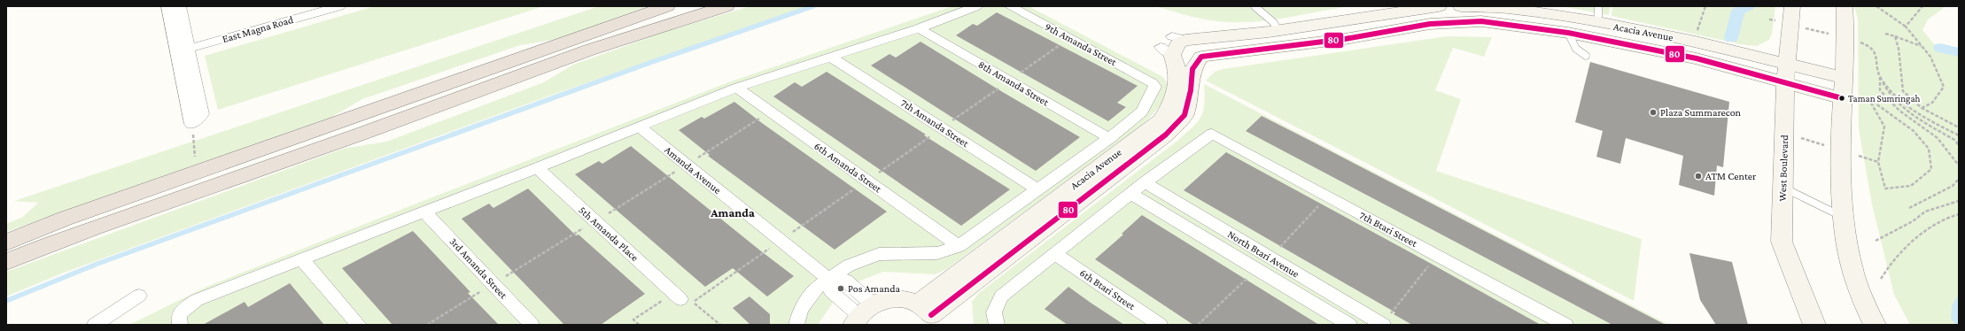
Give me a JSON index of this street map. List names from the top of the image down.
{
  "streets": {
    "street": [
      "East Magna Road",
      "Acacia Avenue",
      "9th Amanda Street",
      "8th Amanda Street",
      "7th Amanda Street",
      "6th Amanda Street",
      "West Boulevard",
      "Amanda Avenue",
      "7th Btari Street",
      "5th Amanda Place",
      "North Btari Avenue",
      "3rd Amanda Street",
      "6th Btari Street"
    ]
  },
  "crossings": [
    ["Acacia Avenue", "West Boulevard"],
    ["9th Amanda Street", "8th Amanda Street"],
    ["7th Btari Street", "North Btari Avenue"]
  ],
  "districts": ["Amanda"],
  "places": [
    "Taman Sumringah",
    "Plaza Summarecon",
    "ATM Center",
    "Pos Amanda"
  ],
  "lines": ["transit line 80"]
}
